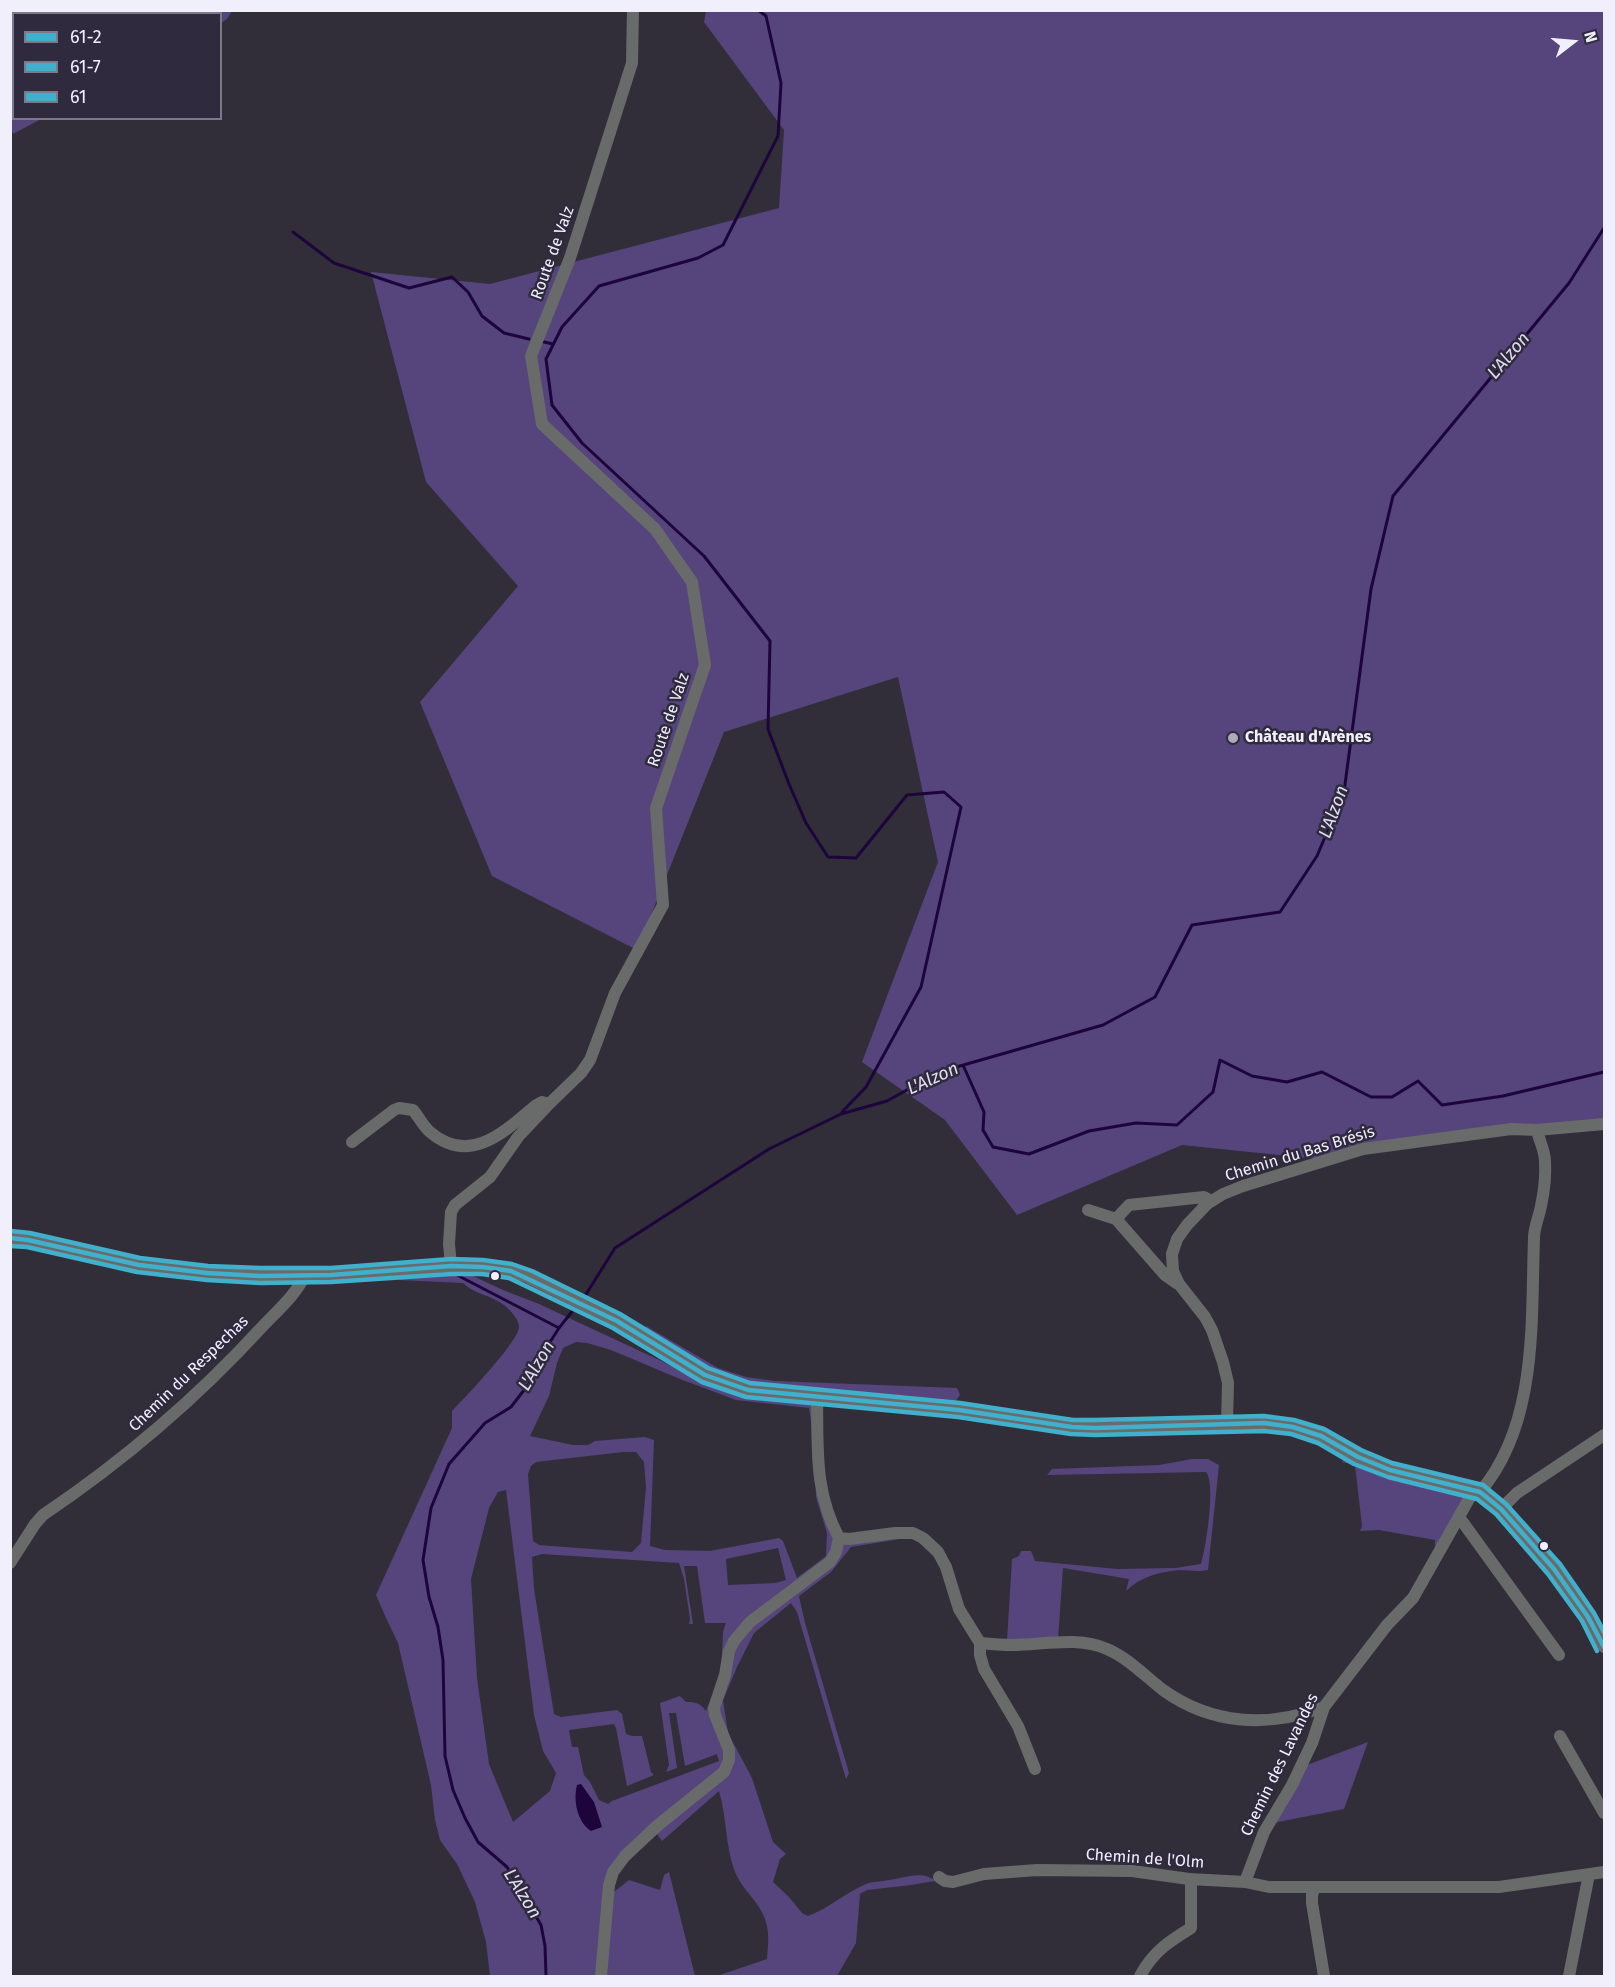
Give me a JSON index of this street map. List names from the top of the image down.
{
  "streets": {
    "street": [
      "Route de Valz",
      "Chemin du Bas Brésis",
      "Chemin du Respechas",
      "Chemin des Lavandes",
      "Chemin de l'Olm"
    ]
  },
  "crossings": [
    ["Chemin du Bas Brésis", "Chemin des Lavandes"],
    ["Chemin des Lavandes", "Chemin de l'Olm"]
  ],
  "water": ["L'Alzon"],
  "places": ["Château d'Arènes"],
  "lines": ["transit line 61", "transit line 61-2", "transit line 61-7"],
  "legend": ["61-2", "61-7", "61"],
  "north": "right"
}
